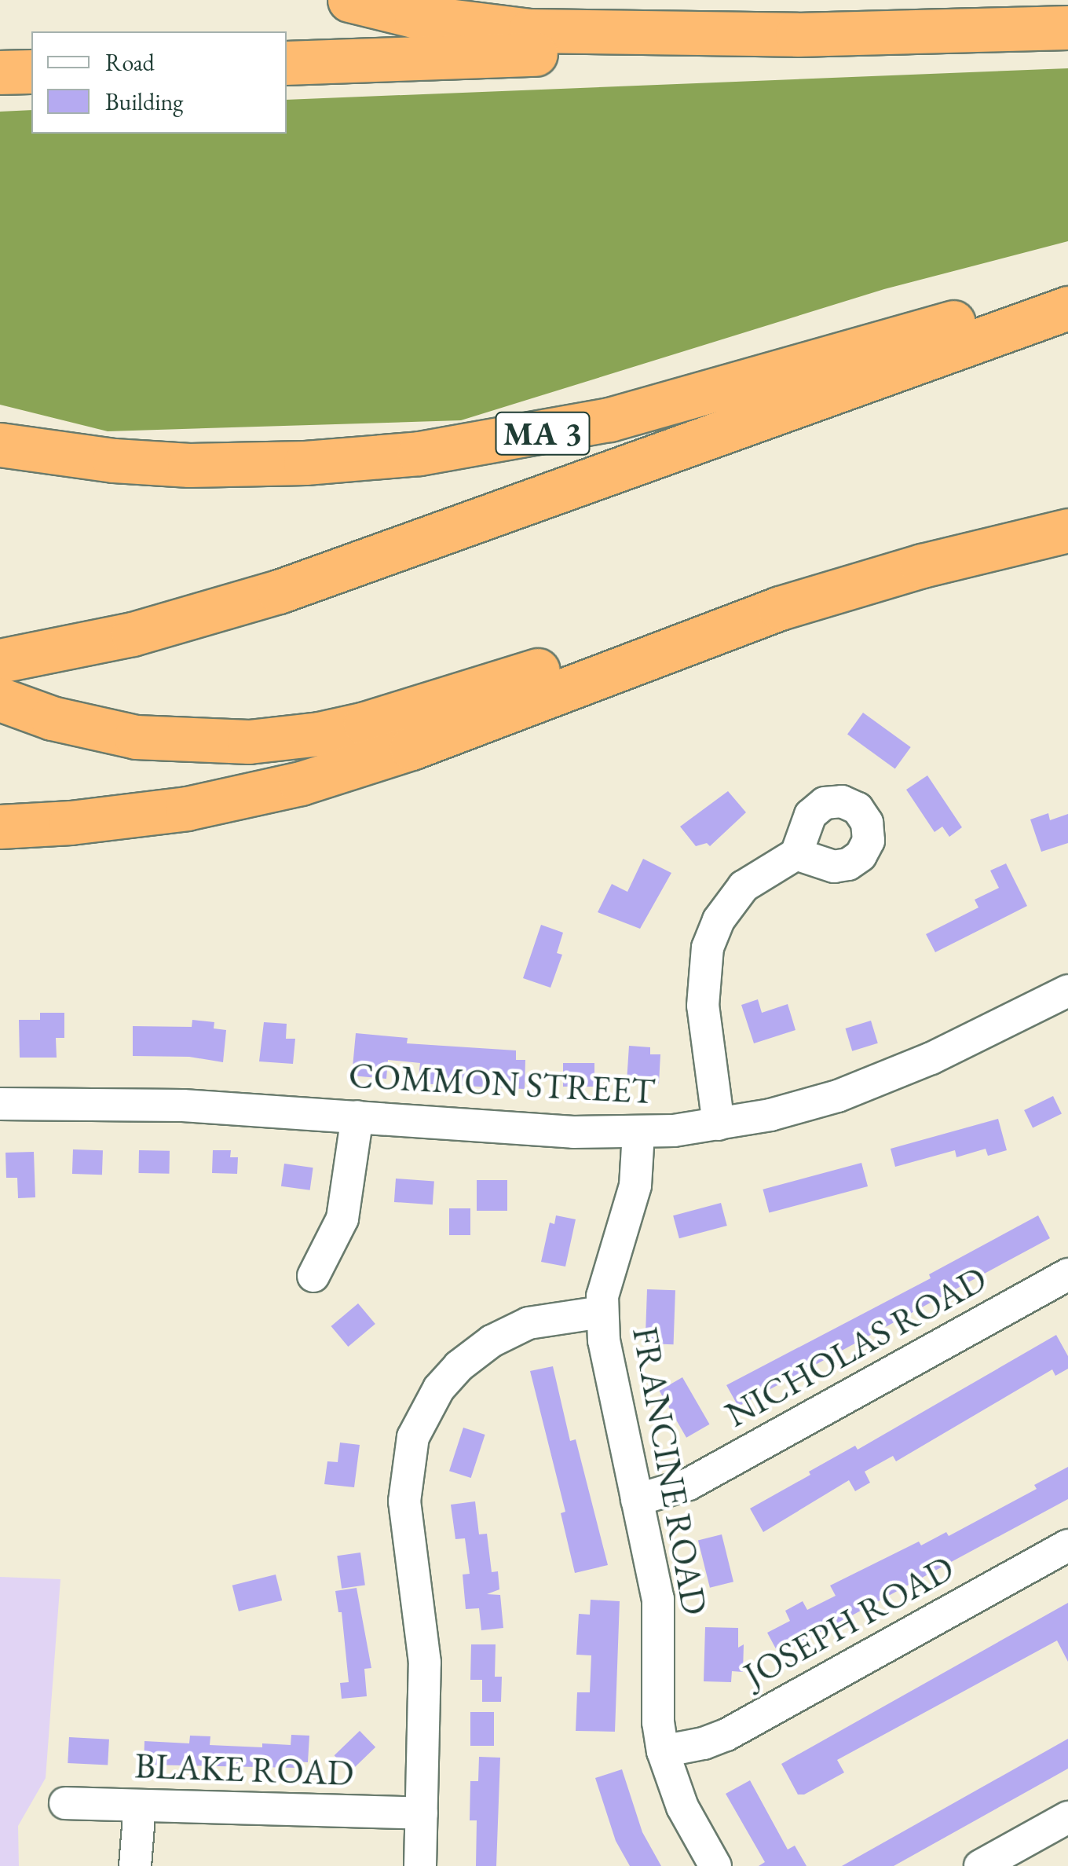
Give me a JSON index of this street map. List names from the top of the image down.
{
  "streets": {
    "highway": ["MA 3"],
    "street": [
      "COMMON STREET",
      "NICHOLAS ROAD",
      "FRANCINE ROAD",
      "JOSEPH ROAD",
      "BLAKE ROAD"
    ]
  },
  "crossings": [
    ["COMMON STREET", "FRANCINE ROAD"],
    ["NICHOLAS ROAD", "FRANCINE ROAD"],
    ["FRANCINE ROAD", "JOSEPH ROAD"]
  ],
  "legend": ["Road", "Building"]
}
